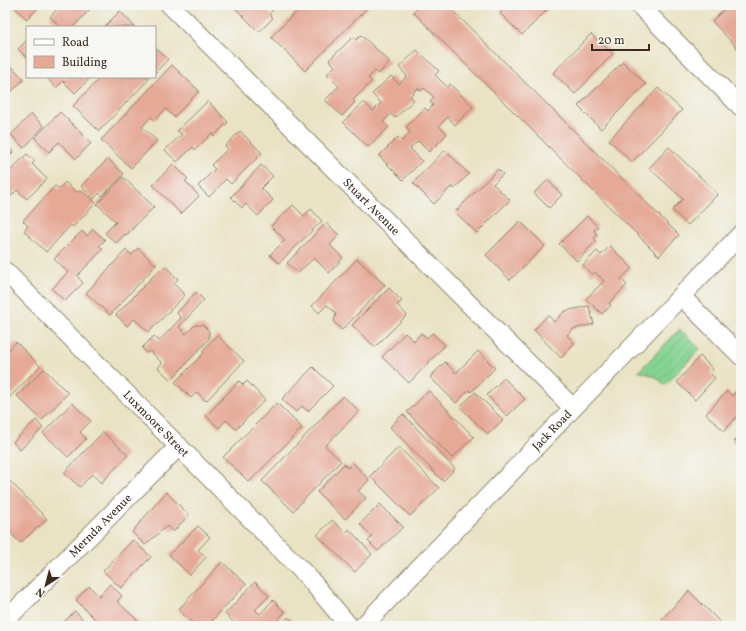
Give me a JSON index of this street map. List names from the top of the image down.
{
  "streets": {
    "street": [
      "Stuart Avenue",
      "Luxmoore Street",
      "Jack Road",
      "Mernda Avenue"
    ]
  },
  "crossings": [
    ["Stuart Avenue", "Jack Road"],
    ["Luxmoore Street", "Jack Road"],
    ["Luxmoore Street", "Mernda Avenue"]
  ],
  "legend": ["Road", "Building"],
  "scale_bar": "20 m",
  "north": "bottom left"
}
